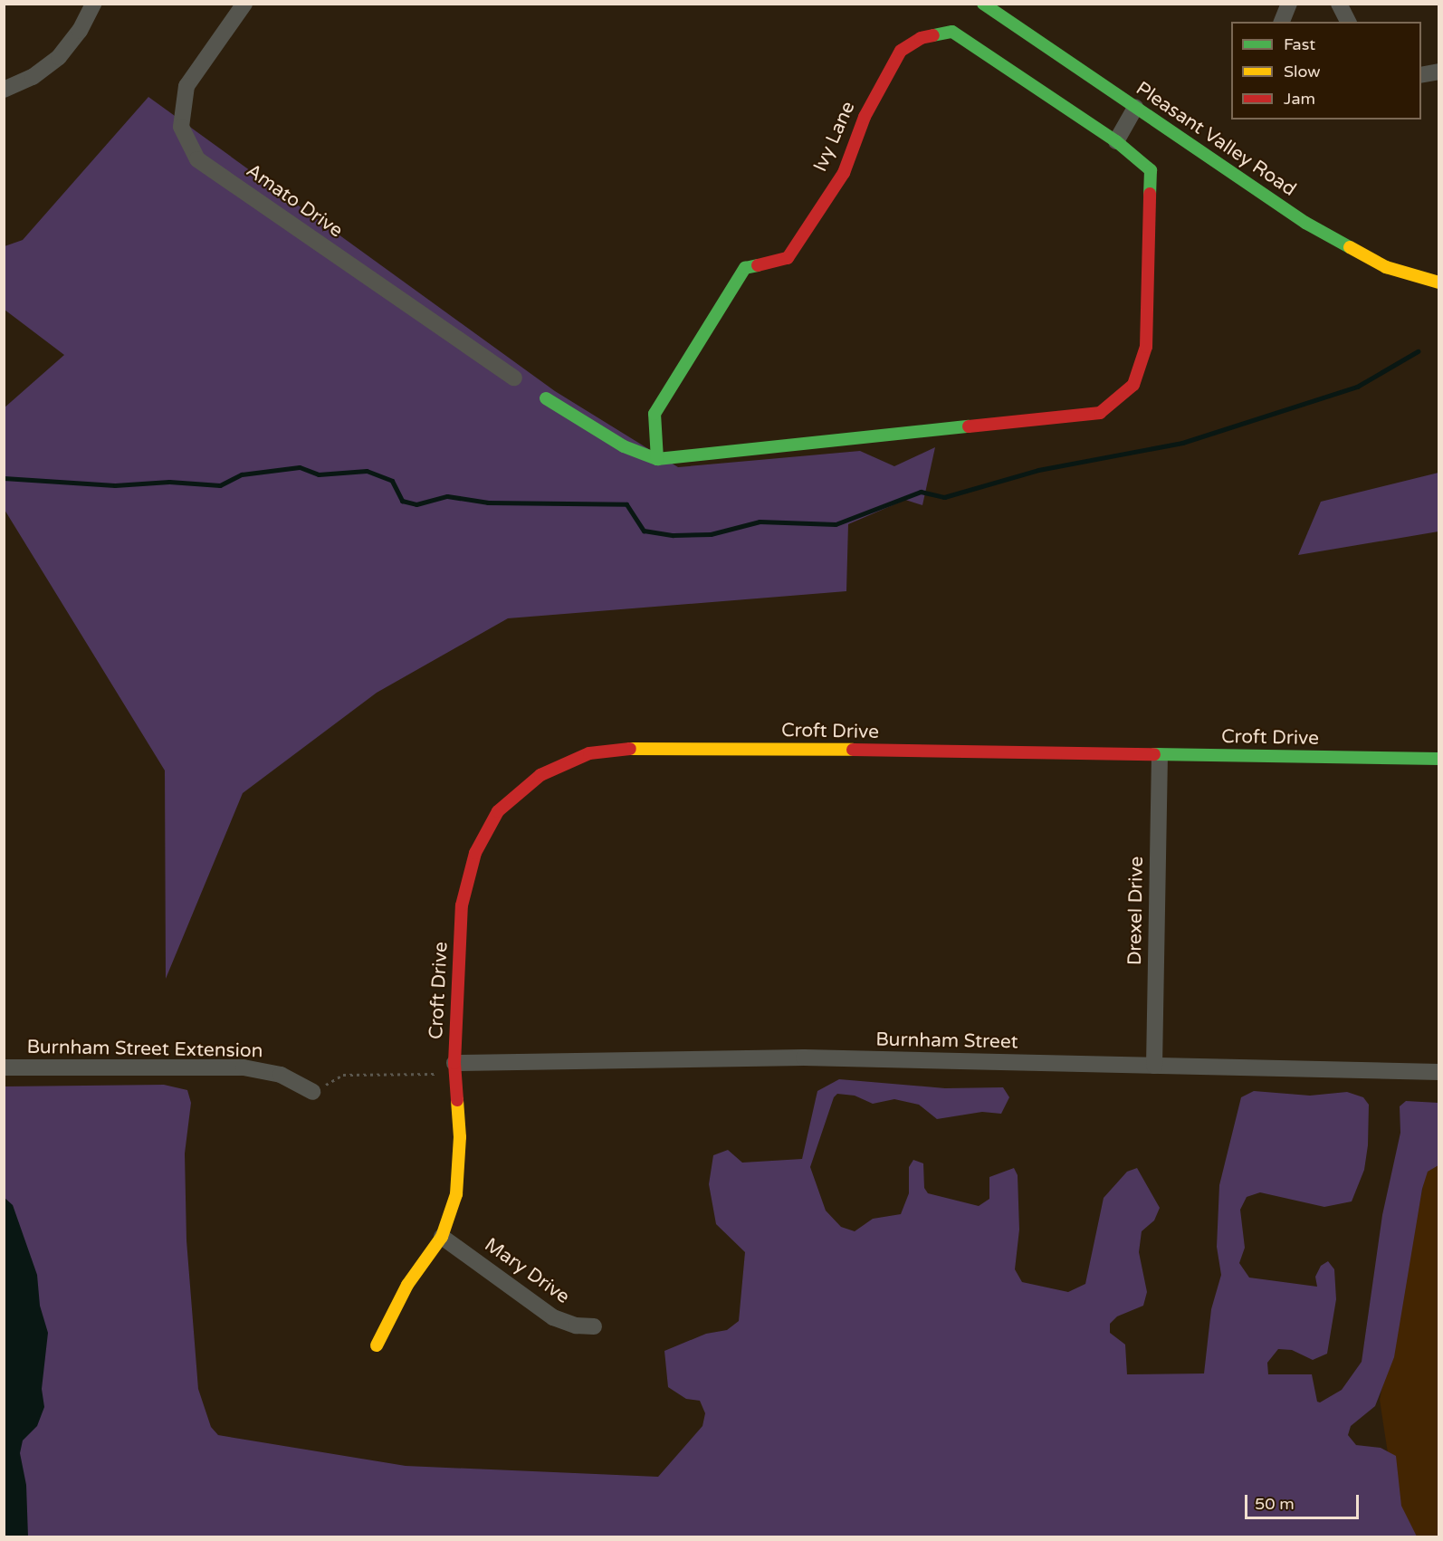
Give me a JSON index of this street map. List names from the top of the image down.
{
  "streets": {
    "street": [
      "Ivy Lane",
      "Pleasant Valley Road",
      "Amato Drive",
      "Croft Drive",
      "Drexel Drive",
      "Burnham Street",
      "Burnham Street Extension",
      "Mary Drive"
    ]
  },
  "crossings": [
    ["Croft Drive", "Drexel Drive"],
    ["Croft Drive", "Burnham Street"],
    ["Croft Drive", "Mary Drive"],
    ["Drexel Drive", "Burnham Street"]
  ],
  "legend": ["Fast", "Slow", "Jam"],
  "scale_bar": "50 m"
}
